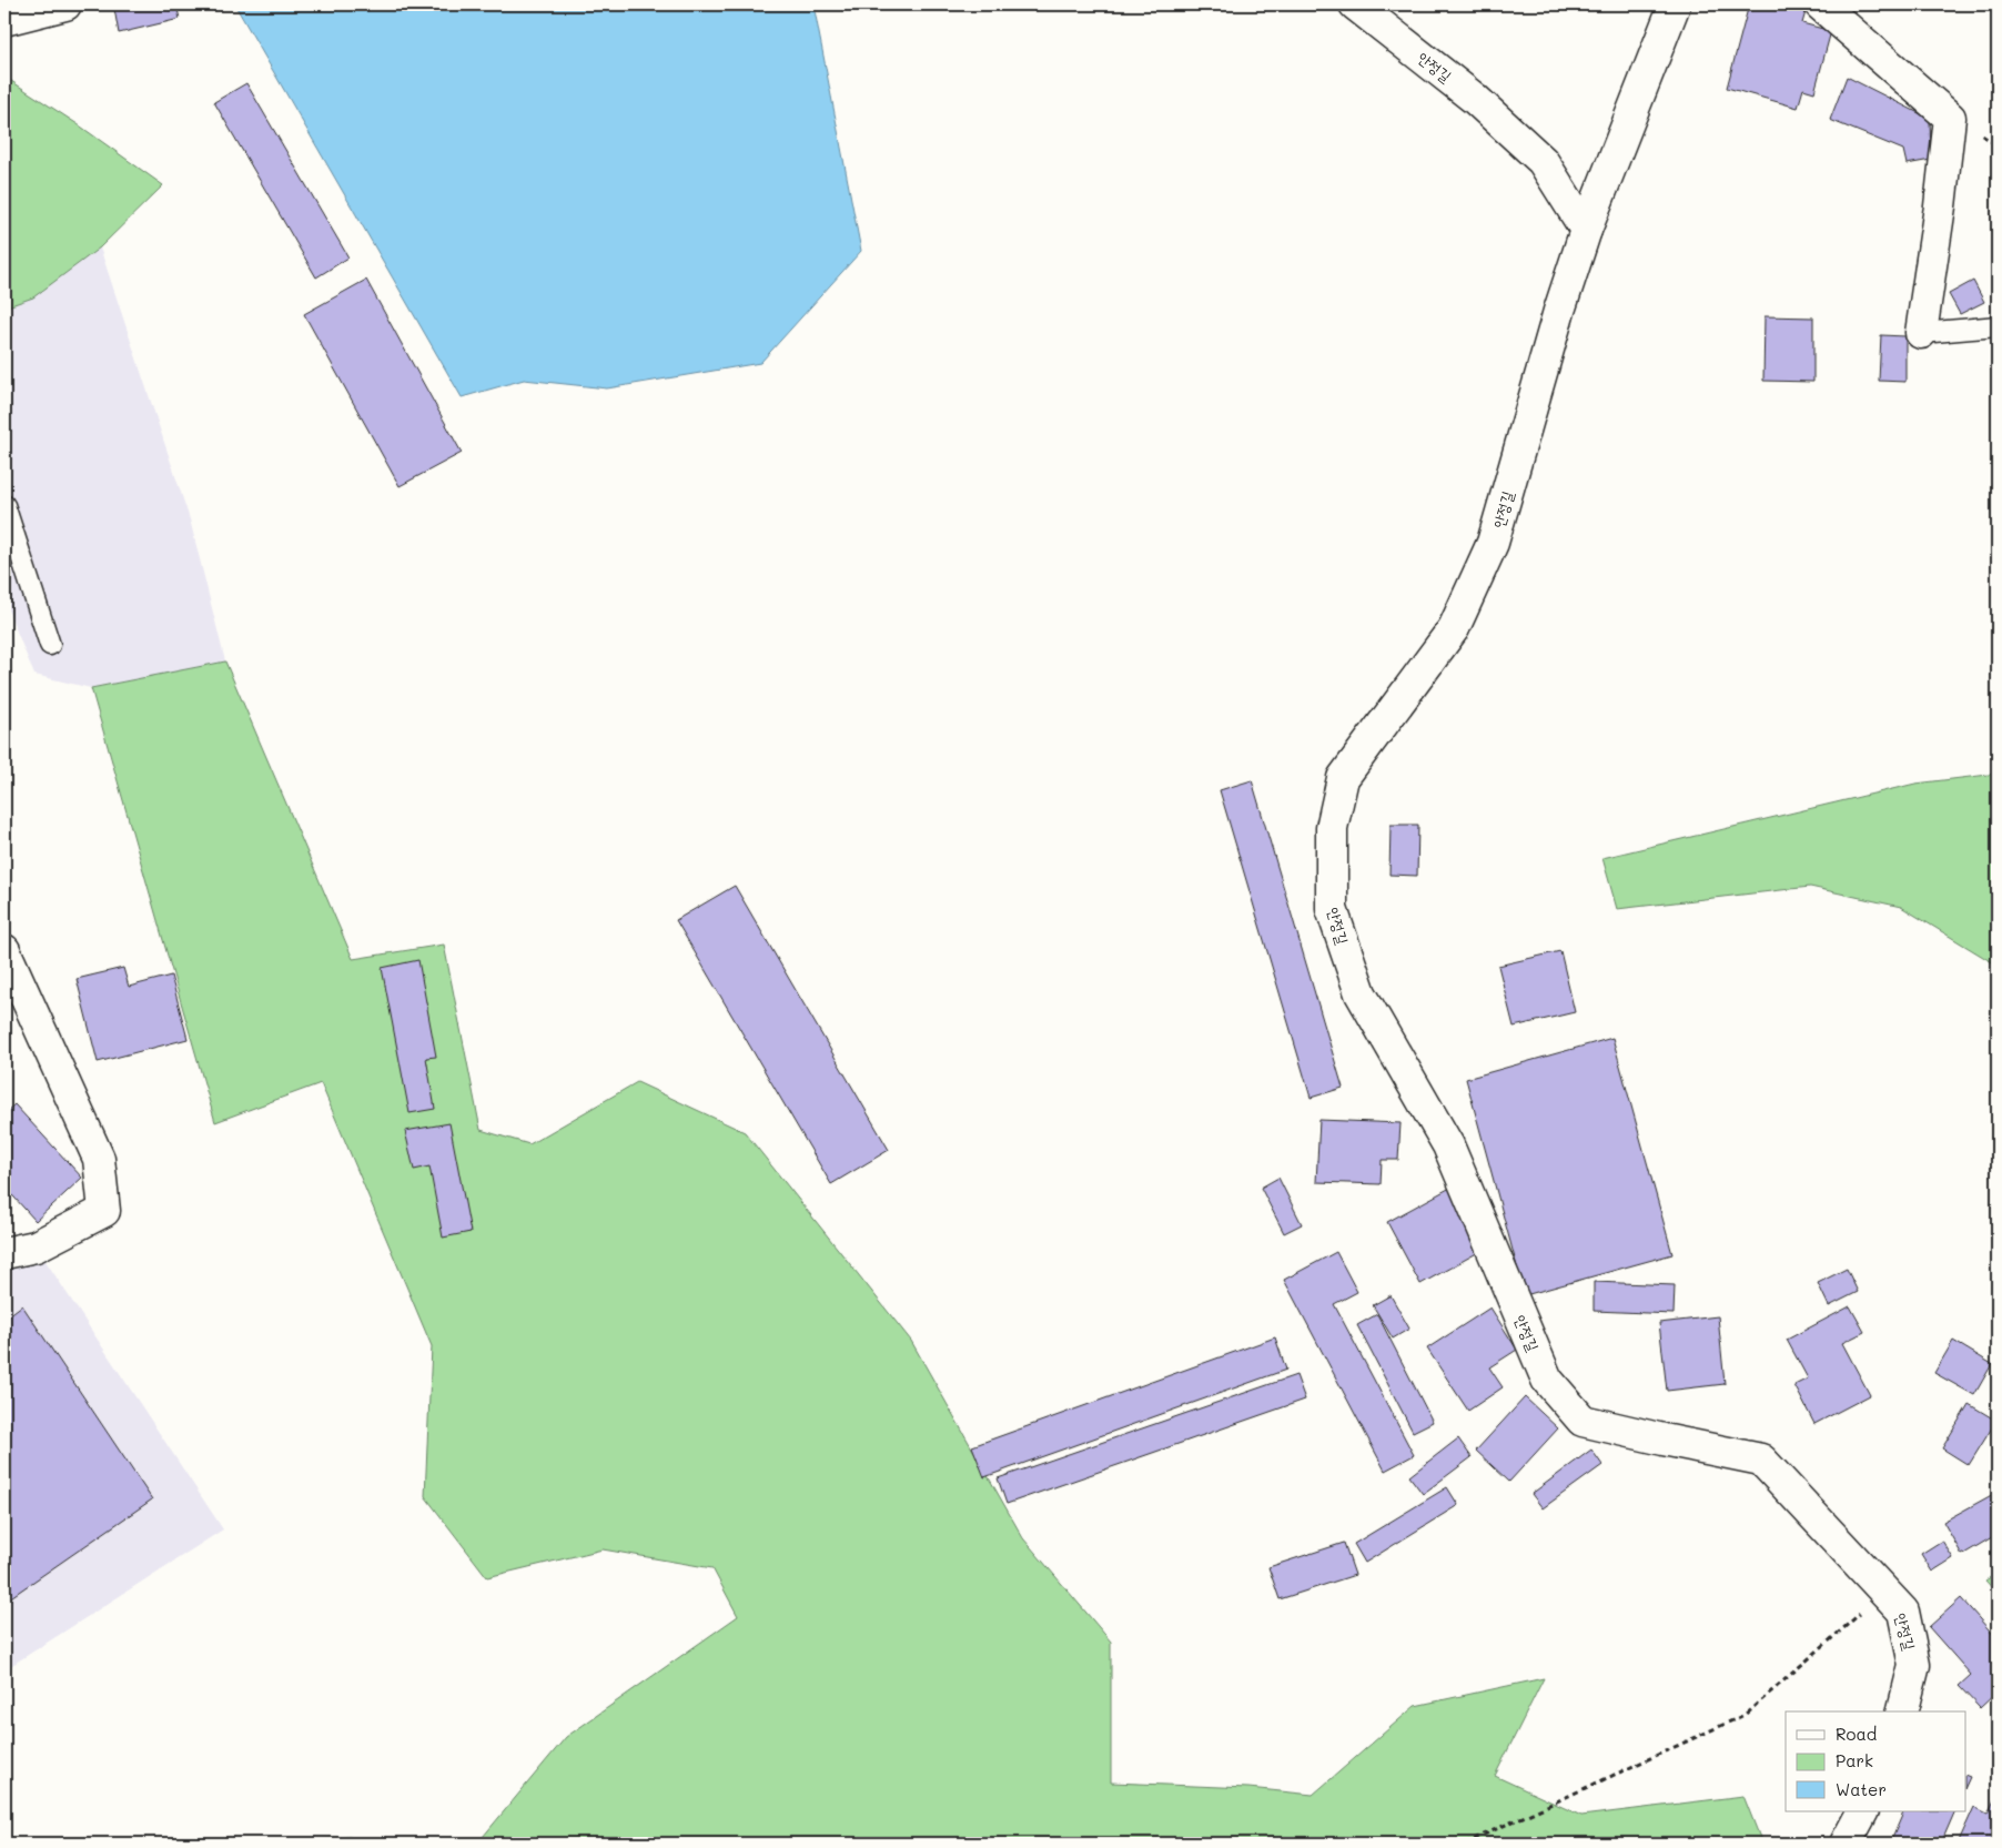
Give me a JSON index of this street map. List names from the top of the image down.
{
  "streets": {
    "street": ["안정길"]
  },
  "legend": ["Road", "Park", "Water"]
}
